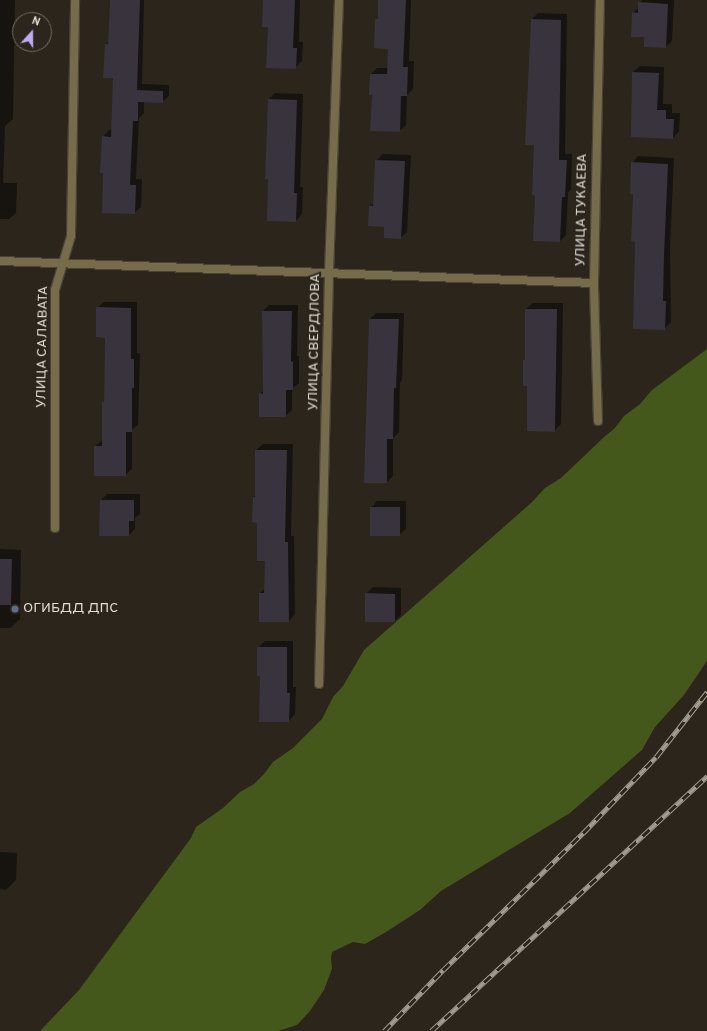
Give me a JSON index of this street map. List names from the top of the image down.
{
  "streets": {
    "street": ["УЛИЦА ТУКАЕВА", "УЛИЦА СВЕРДЛОВА", "УЛИЦА САЛАВАТА"]
  },
  "places": ["ОГИБДД ДПС"],
  "north": "top"
}
